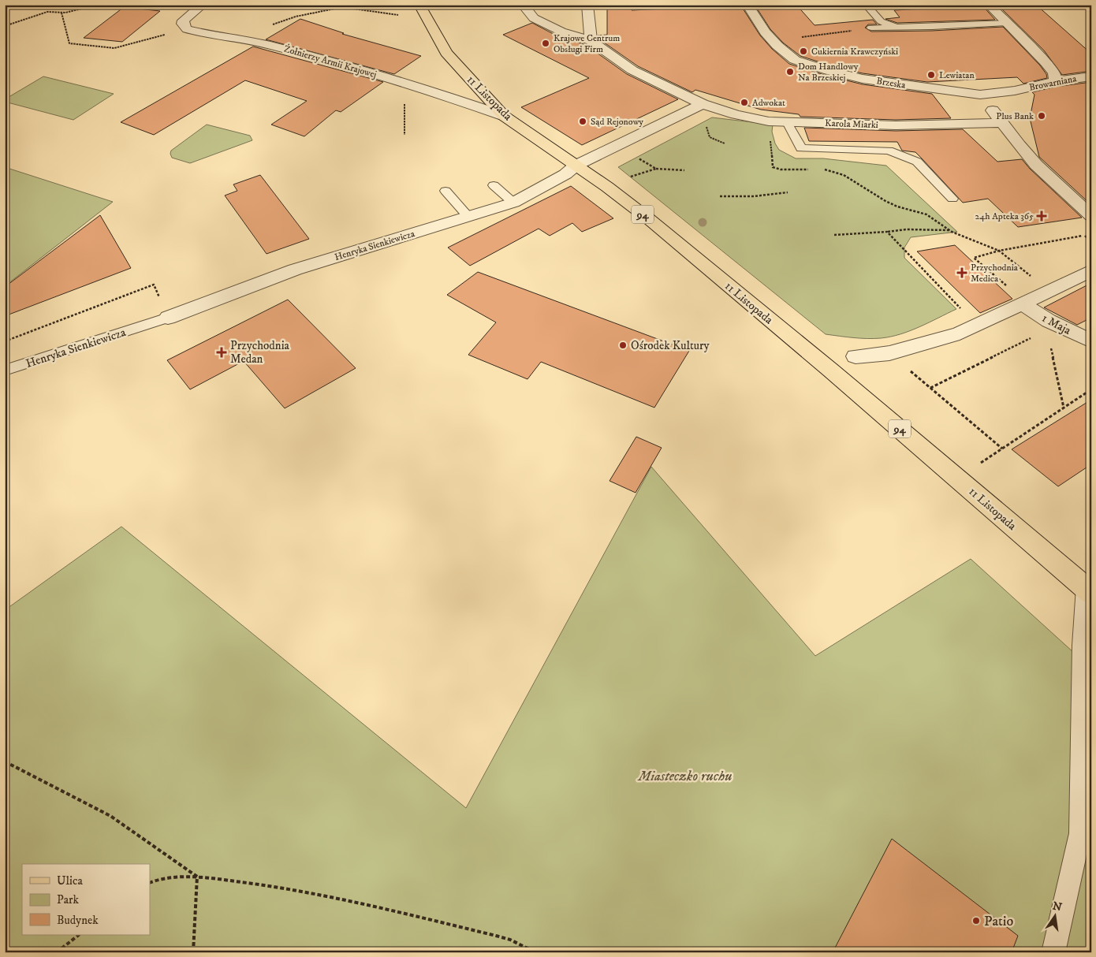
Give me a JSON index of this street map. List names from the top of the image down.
{
  "streets": {
    "main road": ["11 Listopada", "94"],
    "street": [
      "Żołnierzy Armii Krajowej",
      "Brzeska",
      "Browarniana",
      "Karola Miarki",
      "Henryka Sienkiewicza",
      "1 Maja"
    ]
  },
  "crossings": [
    ["Żołnierzy Armii Krajowej", "11 Listopada"],
    ["Brzeska", "Browarniana"],
    ["11 Listopada", "Henryka Sienkiewicza"]
  ],
  "parks": ["Miasteczko ruchu"],
  "places": {
    "other": [
      "Krajowe Centrum Obsługi Firm",
      "Cukiernia Krawczyński",
      "Dom Handlowy Na Brzeskiej",
      "Lewiatan",
      "Adwokat",
      "Plus Bank",
      "Sąd Rejonowy",
      "Ośrodek Kultury",
      "Patio"
    ],
    "health": ["24h Apteka 365", "Przychodnia Medica", "Przychodnia Medan"]
  },
  "legend": ["Ulica", "Park", "Budynek"],
  "north": "top"
}
